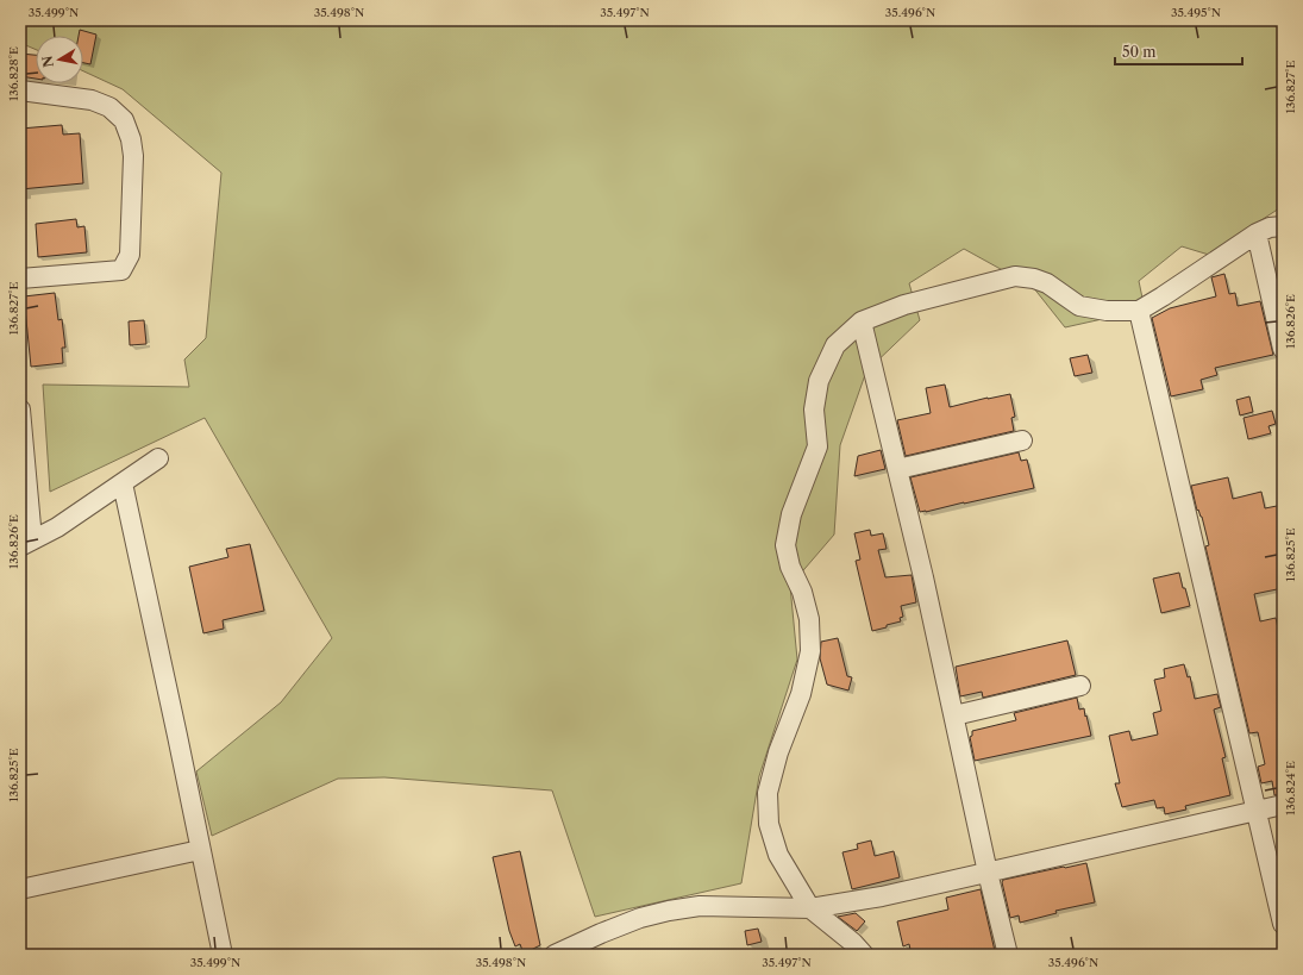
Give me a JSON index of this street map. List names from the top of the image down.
{
  "scale_bar": "50 m",
  "north": "left",
  "coordinates": [
    "35.499°N",
    "35.498°N",
    "35.497°N",
    "35.496°N",
    "35.495°N",
    "136.828°E",
    "136.827°E",
    "136.826°E",
    "136.825°E",
    "136.824°E"
  ]
}
